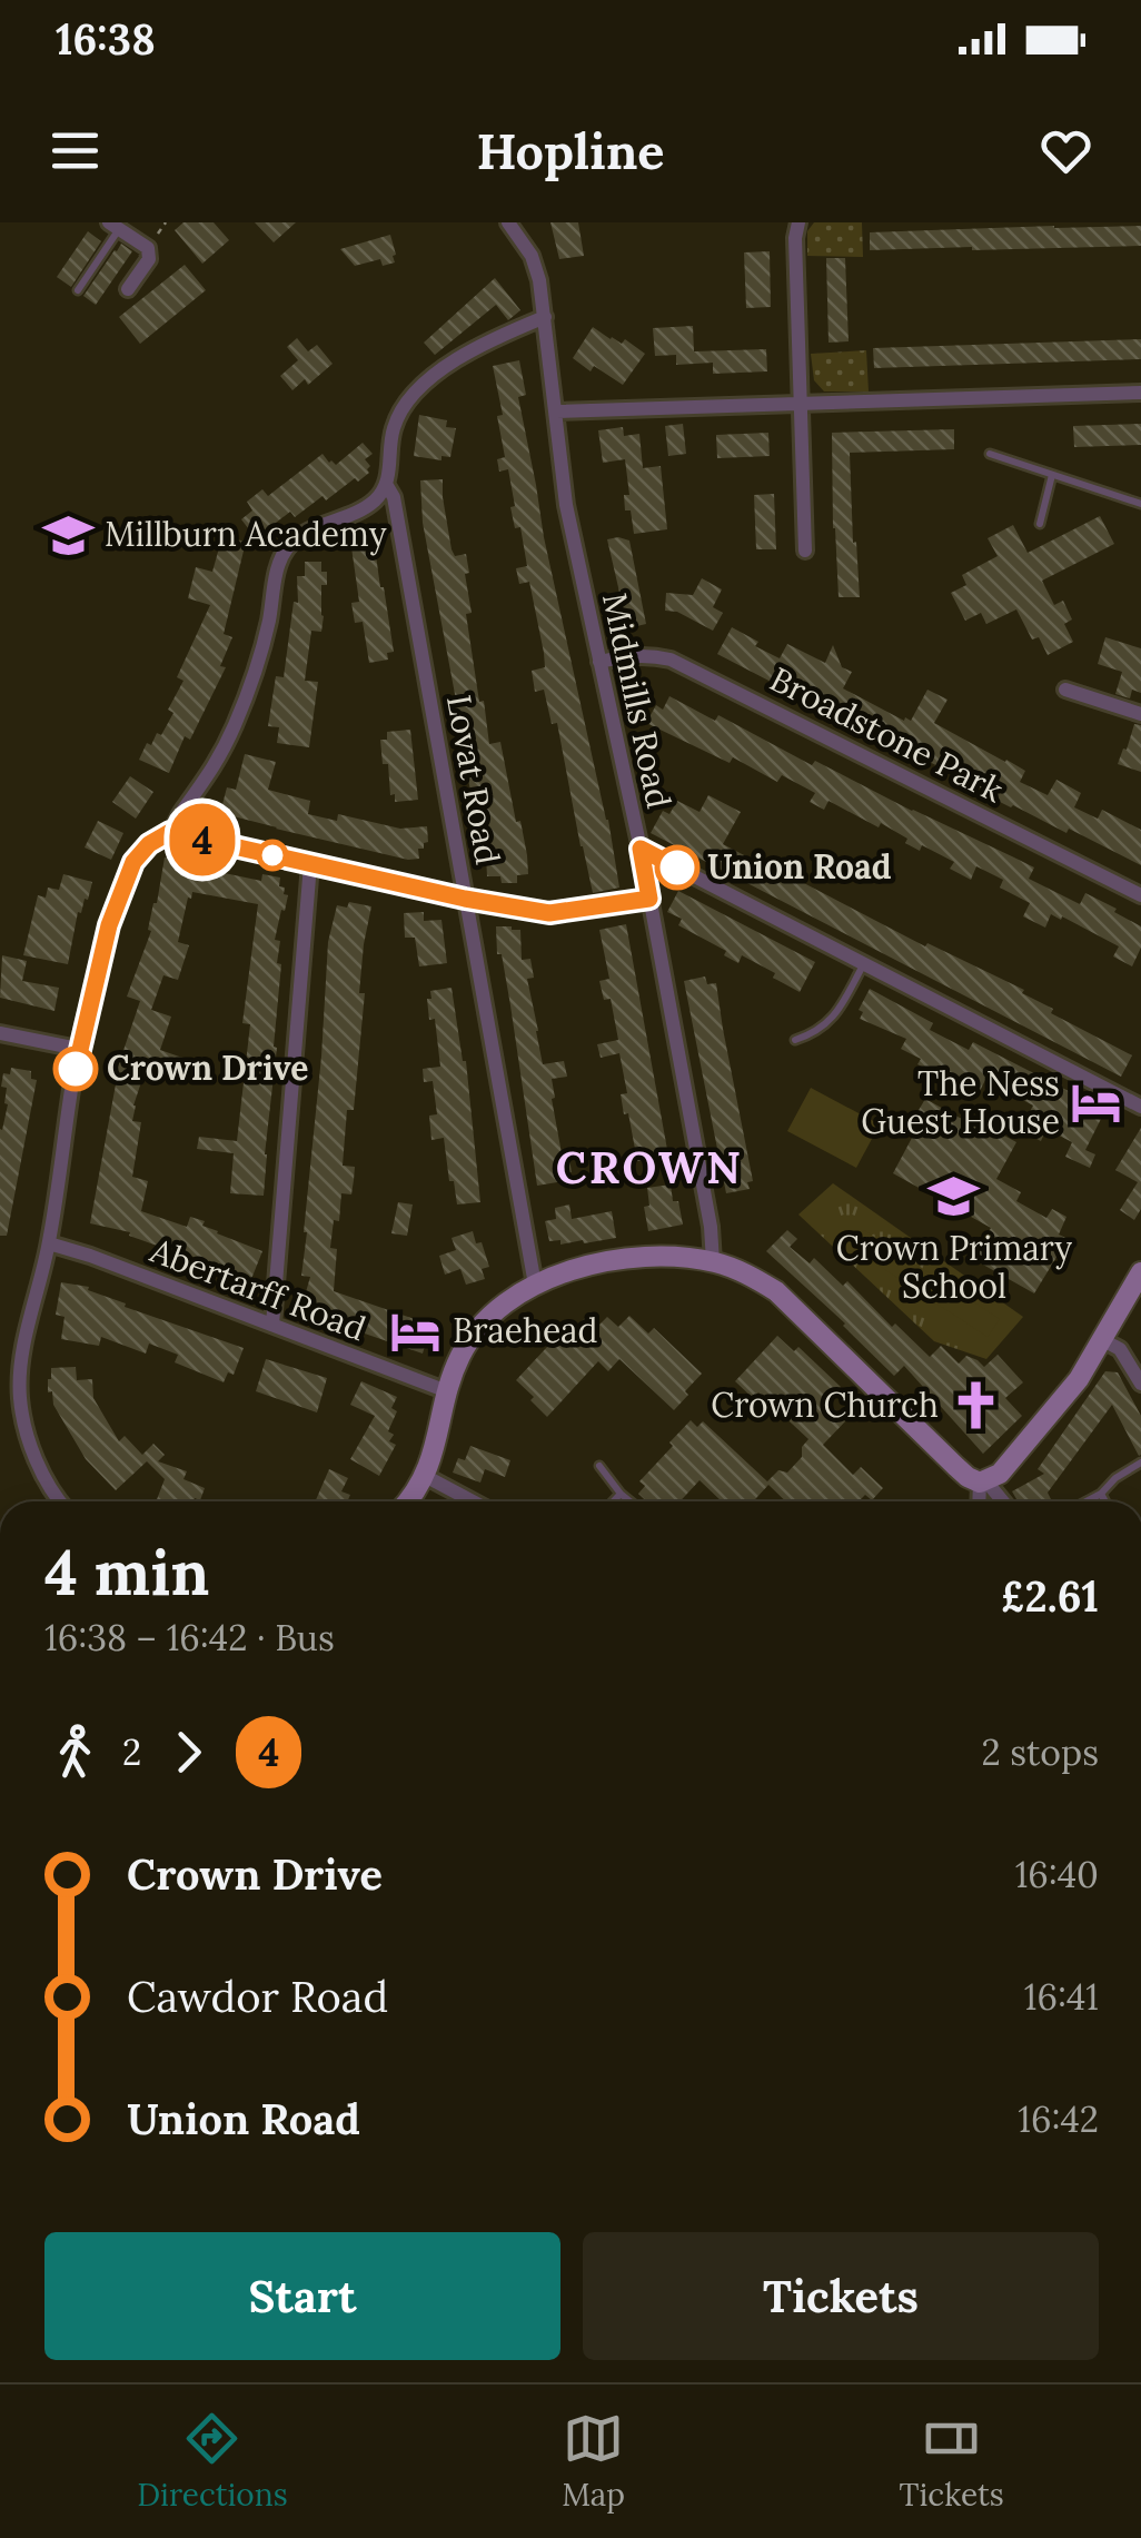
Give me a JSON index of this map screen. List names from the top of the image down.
{
  "streets": {
    "street": [
      "Midmills Road",
      "Broadstone Park",
      "Lovat Road",
      "Abertarff Road"
    ]
  },
  "crossings": [
    ["Midmills Road", "Broadstone Park"]
  ],
  "districts": ["CROWN"],
  "places": {
    "school or university": ["Millburn Academy", "Crown Primary School"],
    "other": ["Union Road", "Crown Drive"],
    "hotel": ["The Ness Guest House", "Braehead"],
    "church": ["Crown Church"]
  },
  "lines": ["bus line 4"],
  "page": {
    "status": "16:38",
    "header": "Hopline",
    "on_map": "4",
    "heading": ["4 min", "16:38 – 16:42 · Bus", "£2.61"],
    "legs": ["2", "4", "2 stops"],
    "list": [
      {
        "name": "Crown Drive",
        "value": "16:40"
      },
      {
        "name": "Cawdor Road",
        "value": "16:41"
      },
      {
        "name": "Union Road",
        "value": "16:42"
      }
    ],
    "buttons": ["Start", "Tickets"],
    "tabs": ["Directions", "Map", "Tickets"]
  }
}
